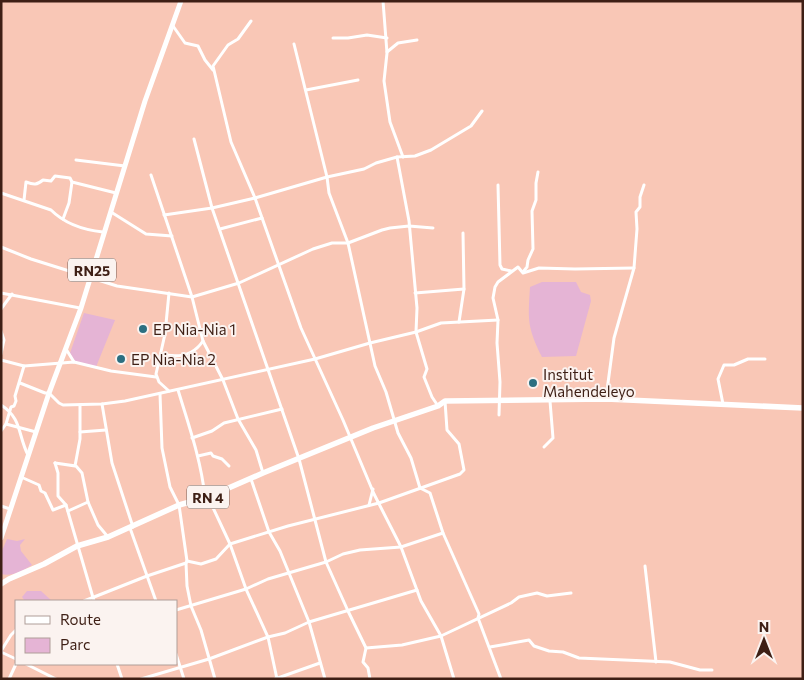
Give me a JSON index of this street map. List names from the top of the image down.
{
  "streets": {
    "highway": ["RN 4"],
    "main road": ["RN25"]
  },
  "places": ["EP Nia-Nia 1", "EP Nia-Nia 2", "Institut Mahendeleyo"],
  "legend": ["Route", "Parc"],
  "north": "top"
}
